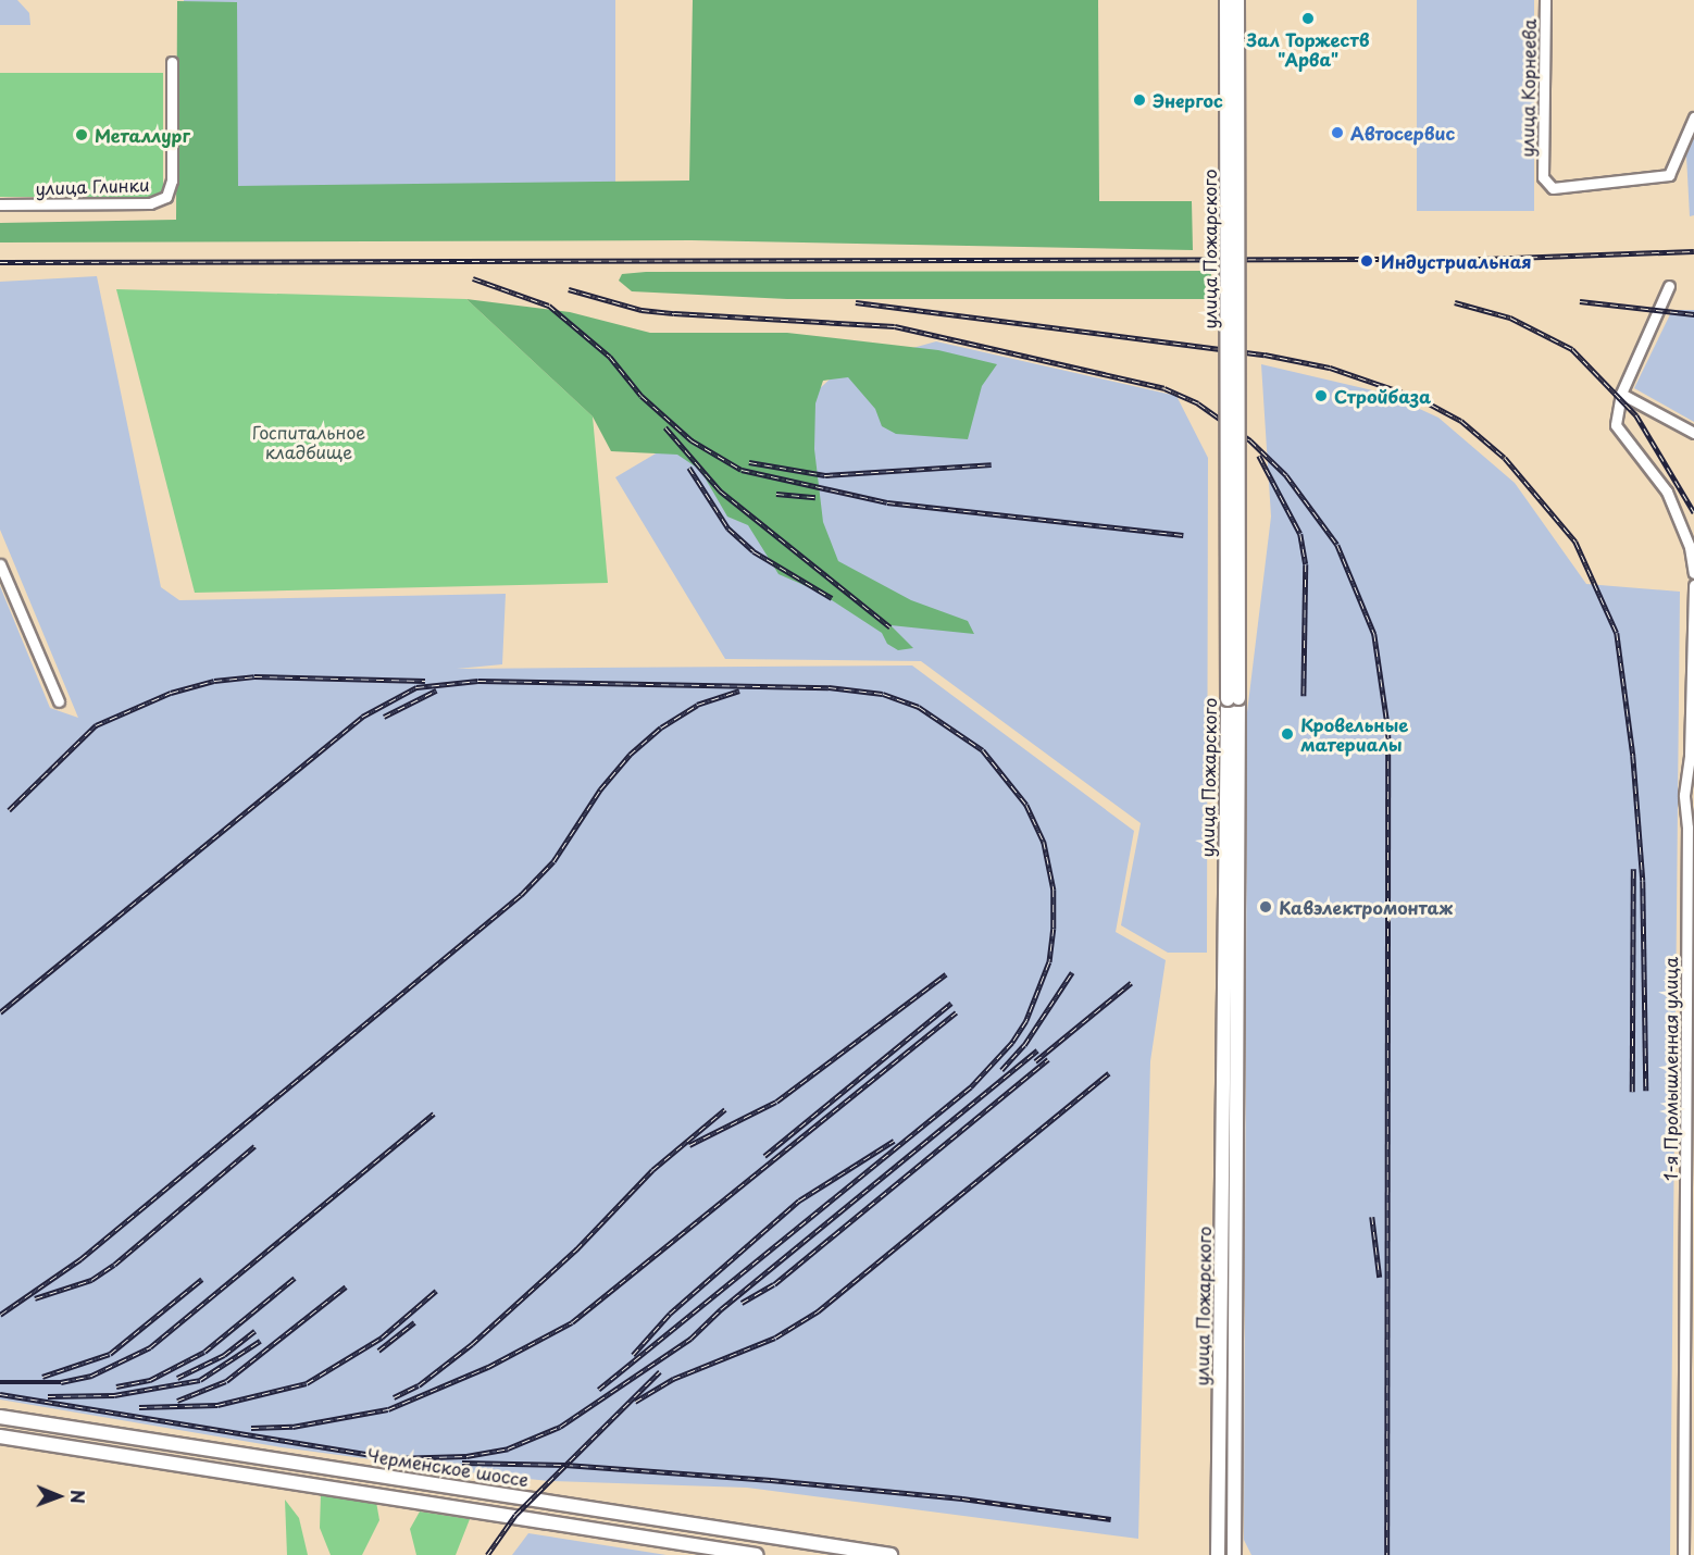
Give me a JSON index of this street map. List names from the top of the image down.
{
  "streets": {
    "main road": ["улица Пожарского", "Черменское шоссе"],
    "street": ["улица Корнеева", "улица Глинки", "1-я Промышленная улица"]
  },
  "parks": ["Госпитальное кладбище"],
  "places": [
    "Зал Торжеств \"Арва\"",
    "Энергос",
    "Автосервис",
    "Металлург",
    "Индустриальная",
    "Стройбаза",
    "Кровельные материалы",
    "Кавэлектромонтаж"
  ],
  "north": "right"
}
